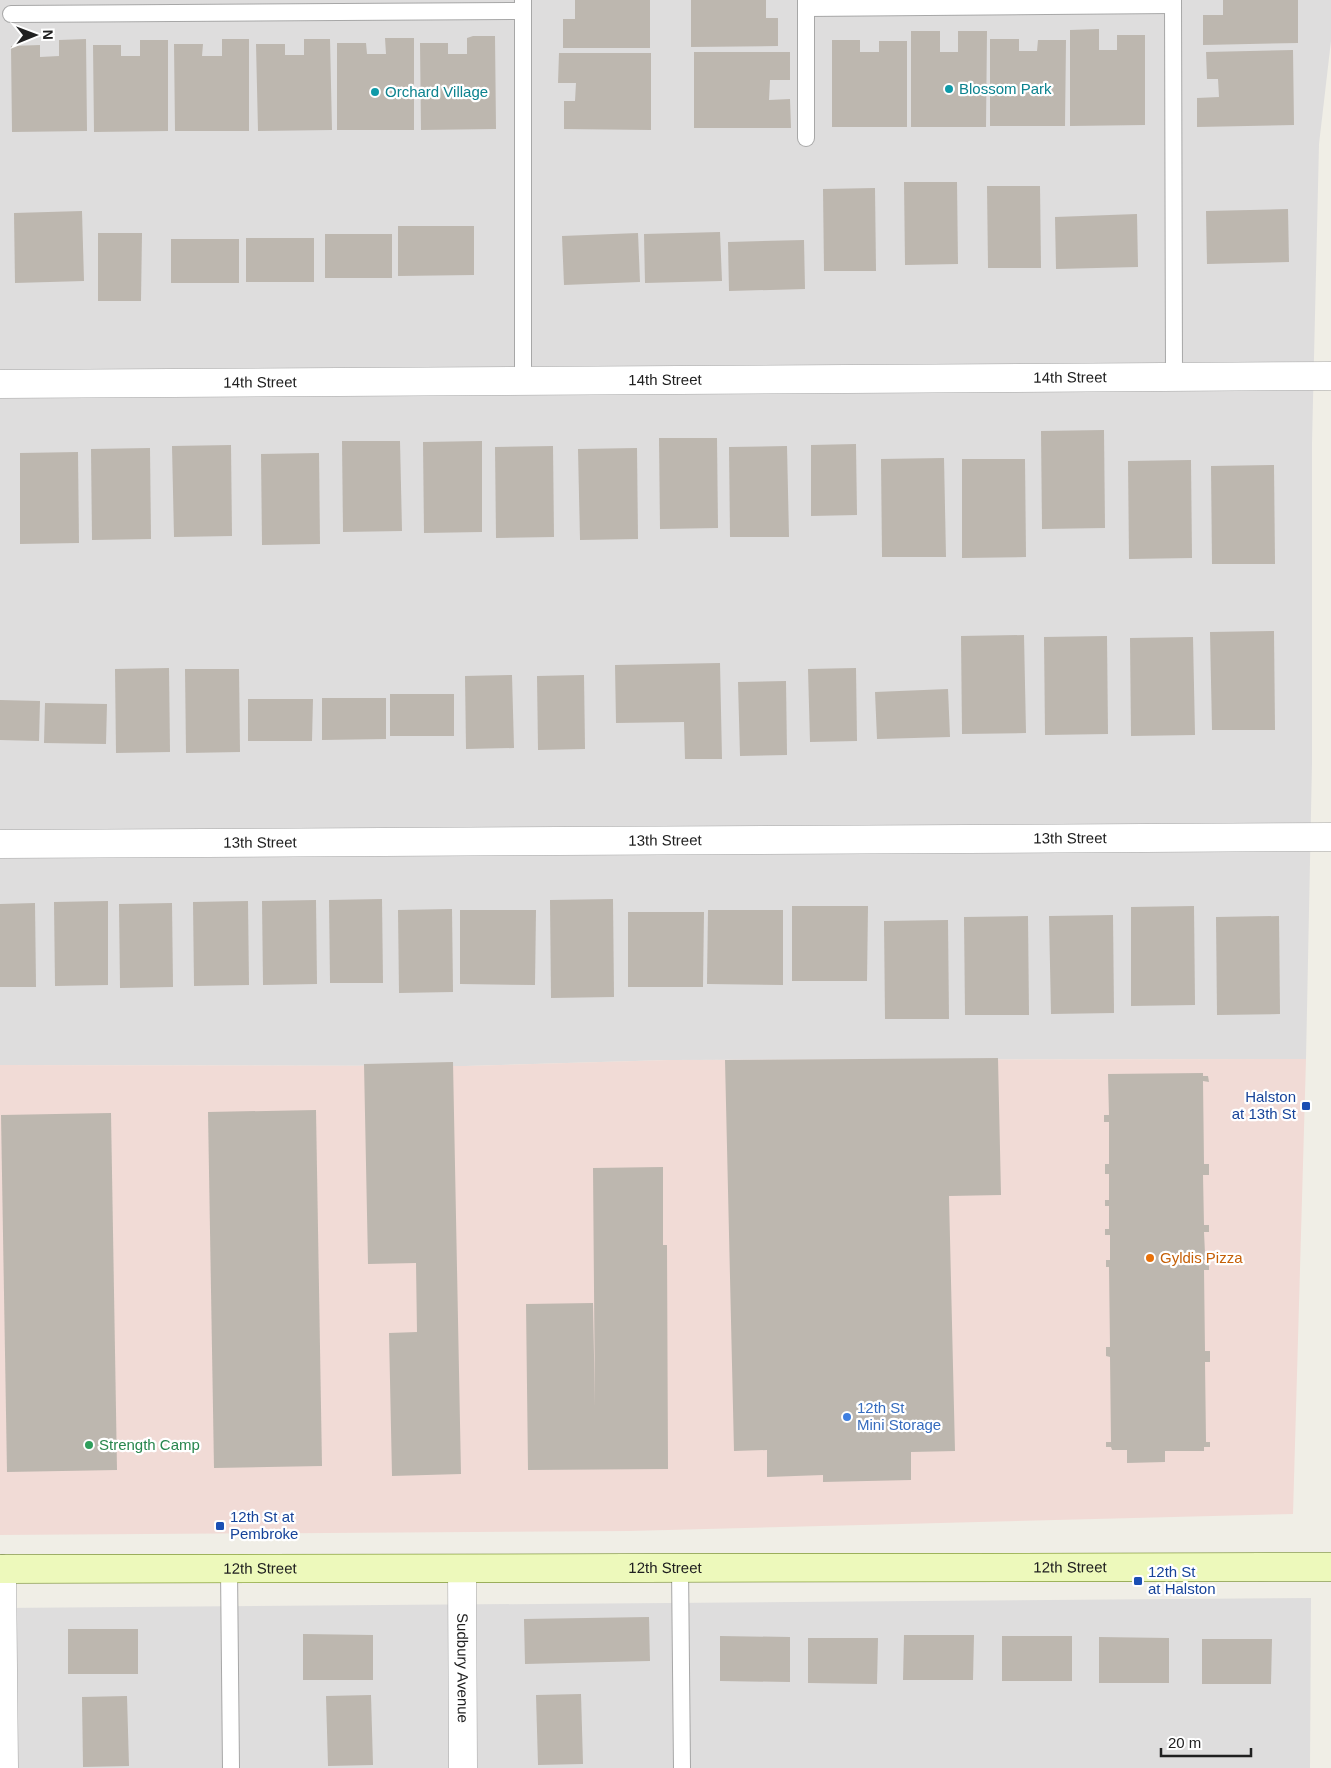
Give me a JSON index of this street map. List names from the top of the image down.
{
  "streets": {
    "street": [
      "14th Street",
      "13th Street",
      "12th Street",
      "Sudbury Avenue"
    ]
  },
  "crossings": [
    ["12th Street", "Sudbury Avenue"]
  ],
  "places": {
    "other": [
      "Blossom Park",
      "Orchard Village",
      "Gyldis Pizza",
      "12th St Mini Storage",
      "Strength Camp"
    ],
    "transit": ["Halston at 13th St", "12th St at Pembroke", "12th St at Halston"]
  },
  "scale_bar": "20 m",
  "north": "right"
}
